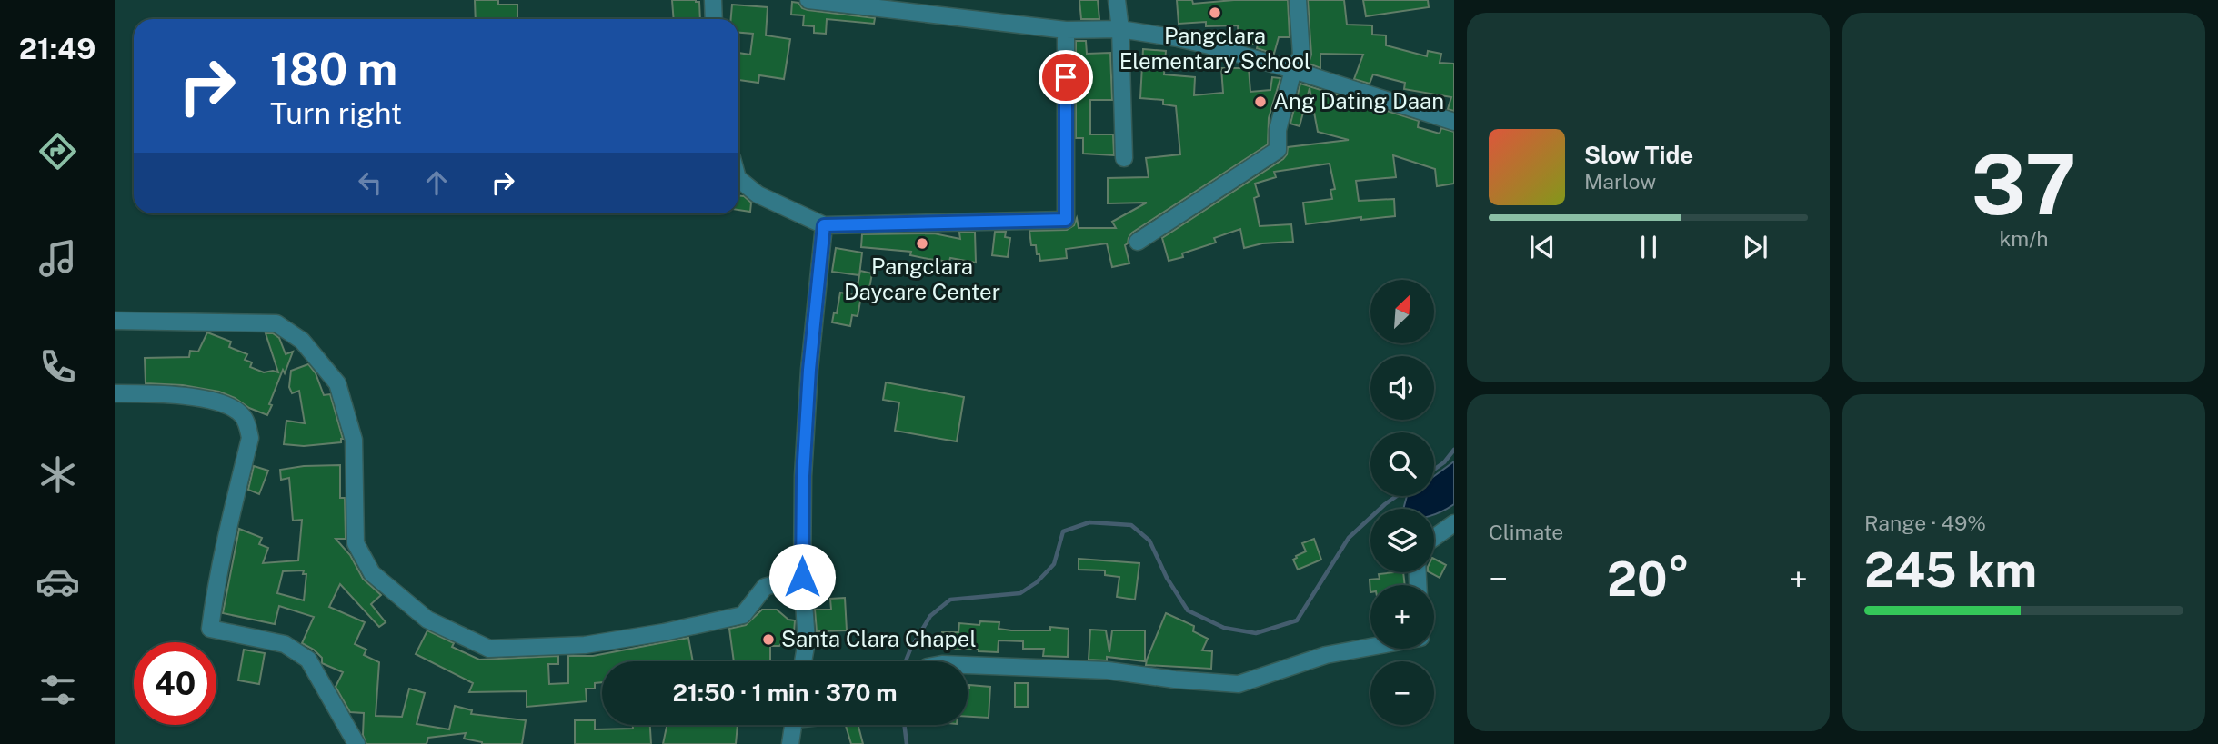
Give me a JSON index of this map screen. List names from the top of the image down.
{
  "places": [
    "Pangclara Elementary School",
    "Ang Dating Daan",
    "Pangclara Daycare Center",
    "Santa Clara Chapel"
  ],
  "north": "top right",
  "page": {
    "tabs": "21:49",
    "tile": [
      ["37", "km/h"],
      "Climate",
      ["Range · 49%", "245 km"]
    ],
    "turn": ["180 m", "Turn right"],
    "song": ["Slow Tide", "Marlow"],
    "map_buttons": ["+", "−"],
    "heat": ["−", "20°", "+"],
    "limit": "40",
    "trip": "21:50 · 1 min · 370 m"
  }
}
